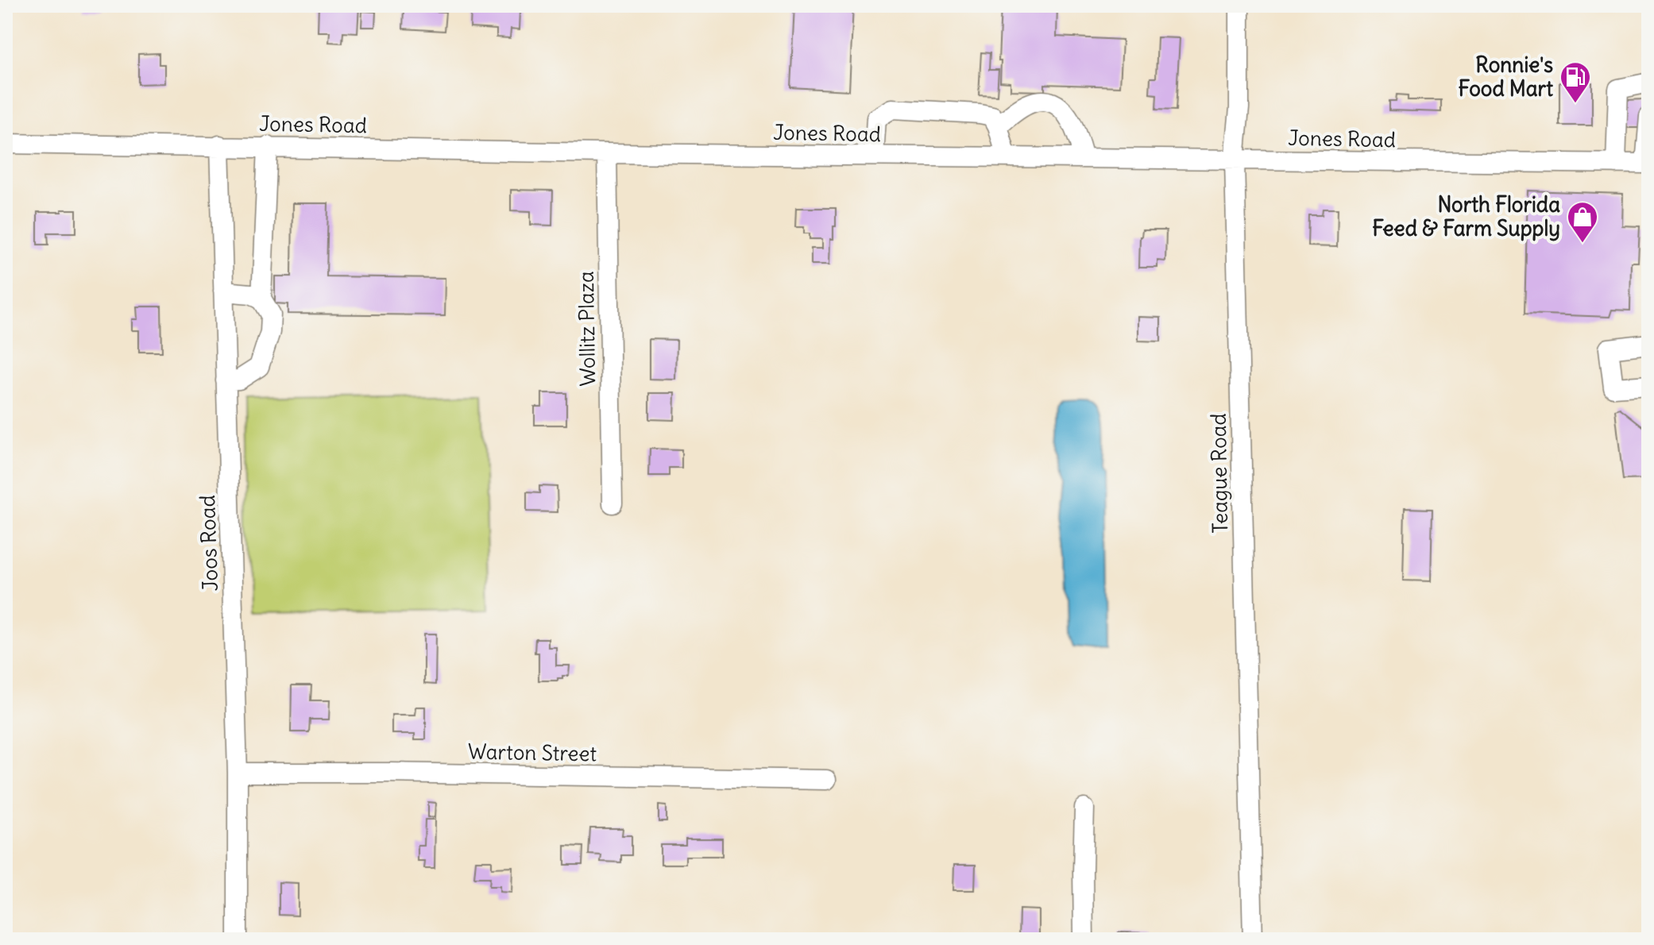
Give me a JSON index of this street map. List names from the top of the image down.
{
  "streets": {
    "street": [
      "Jones Road",
      "Wollitz Plaza",
      "Teague Road",
      "Joos Road",
      "Warton Street"
    ]
  },
  "crossings": [
    ["Jones Road", "Wollitz Plaza"],
    ["Jones Road", "Teague Road"],
    ["Jones Road", "Joos Road"],
    ["Joos Road", "Warton Street"]
  ],
  "places": {
    "fuel station": ["Ronnie's Food Mart"],
    "shop": ["North Florida Feed & Farm Supply"]
  }
}
